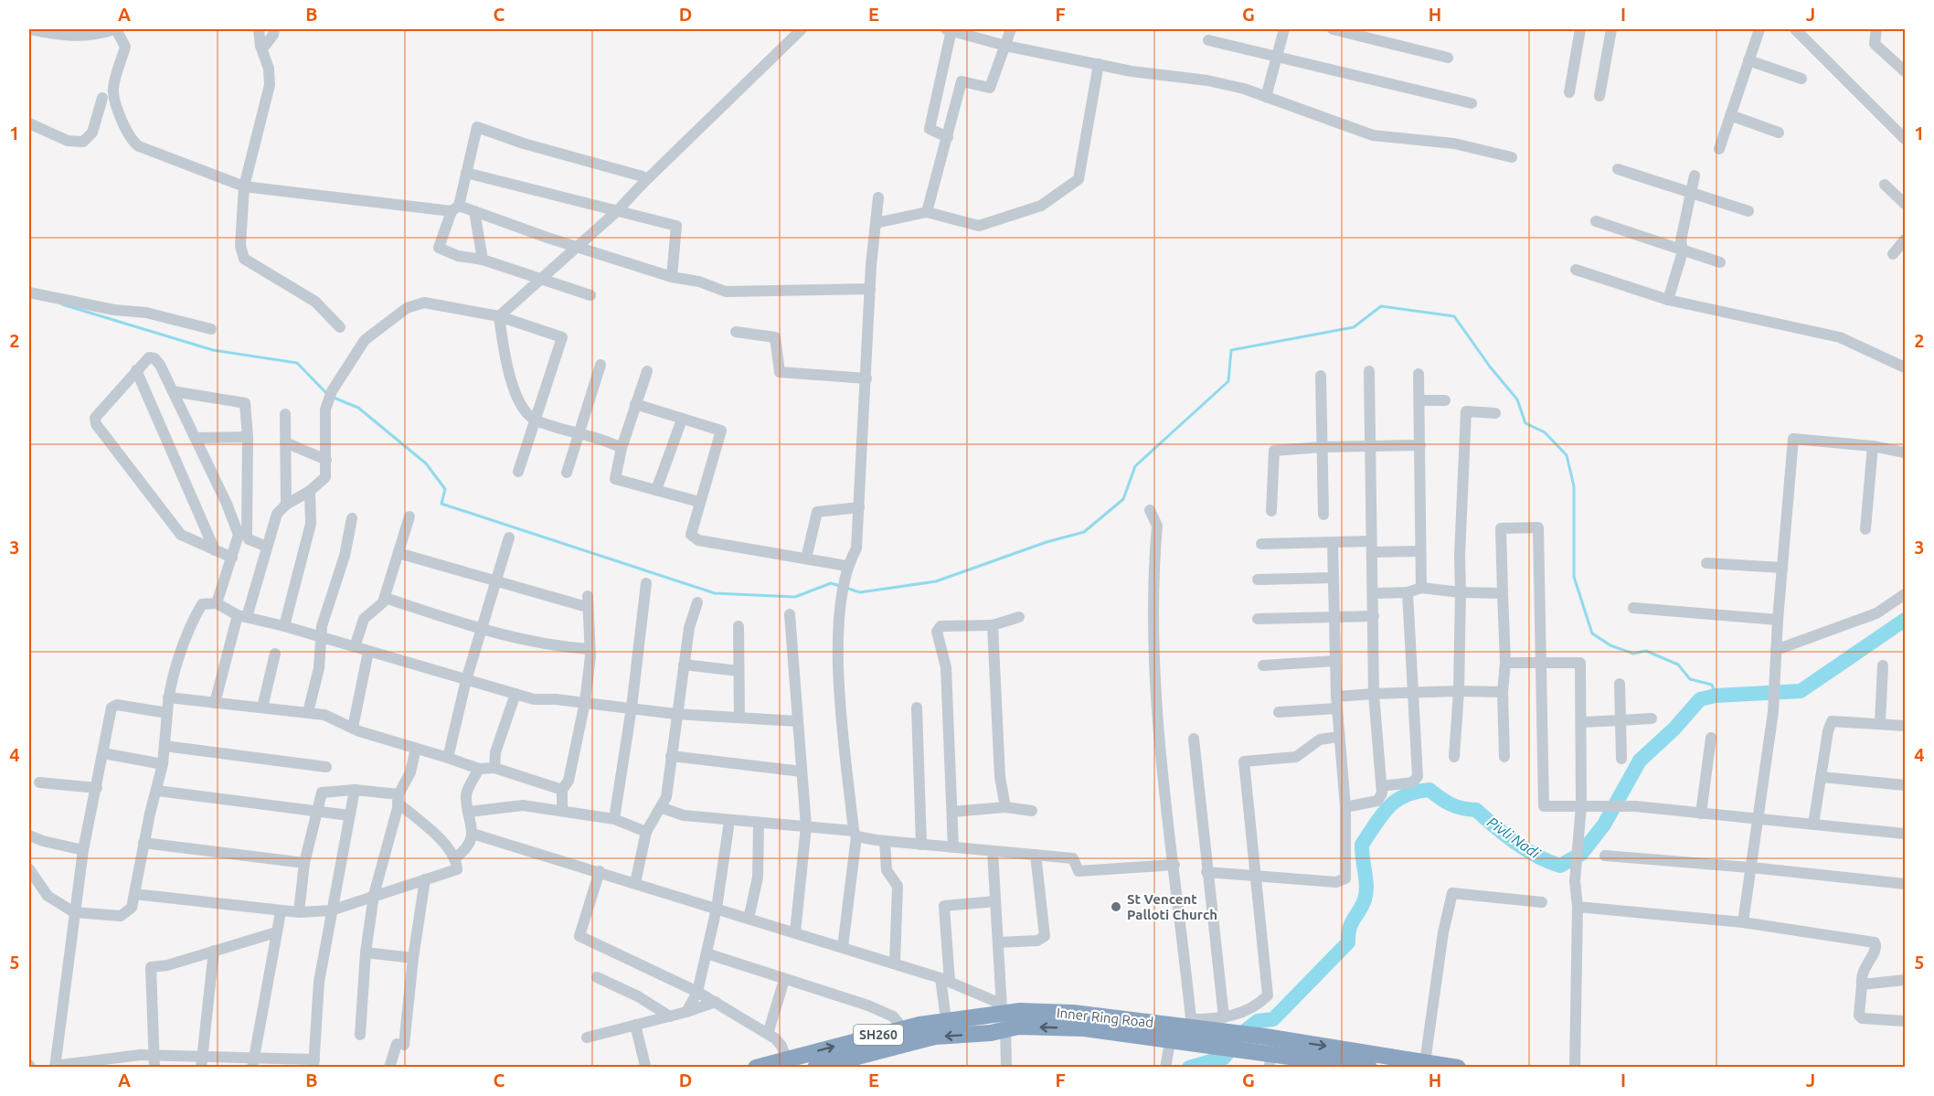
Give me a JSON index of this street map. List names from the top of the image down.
{
  "streets": {
    "highway": ["Inner Ring Road", "SH260"]
  },
  "water": ["Pivli Nadi"],
  "places": ["St Vencent Palloti Church"],
  "grid": {
    "columns": [
      "A",
      "B",
      "C",
      "D",
      "E",
      "F",
      "G",
      "H",
      "I",
      "J"
    ],
    "rows": [
      "1",
      "2",
      "3",
      "4",
      "5"
    ]
  }
}
